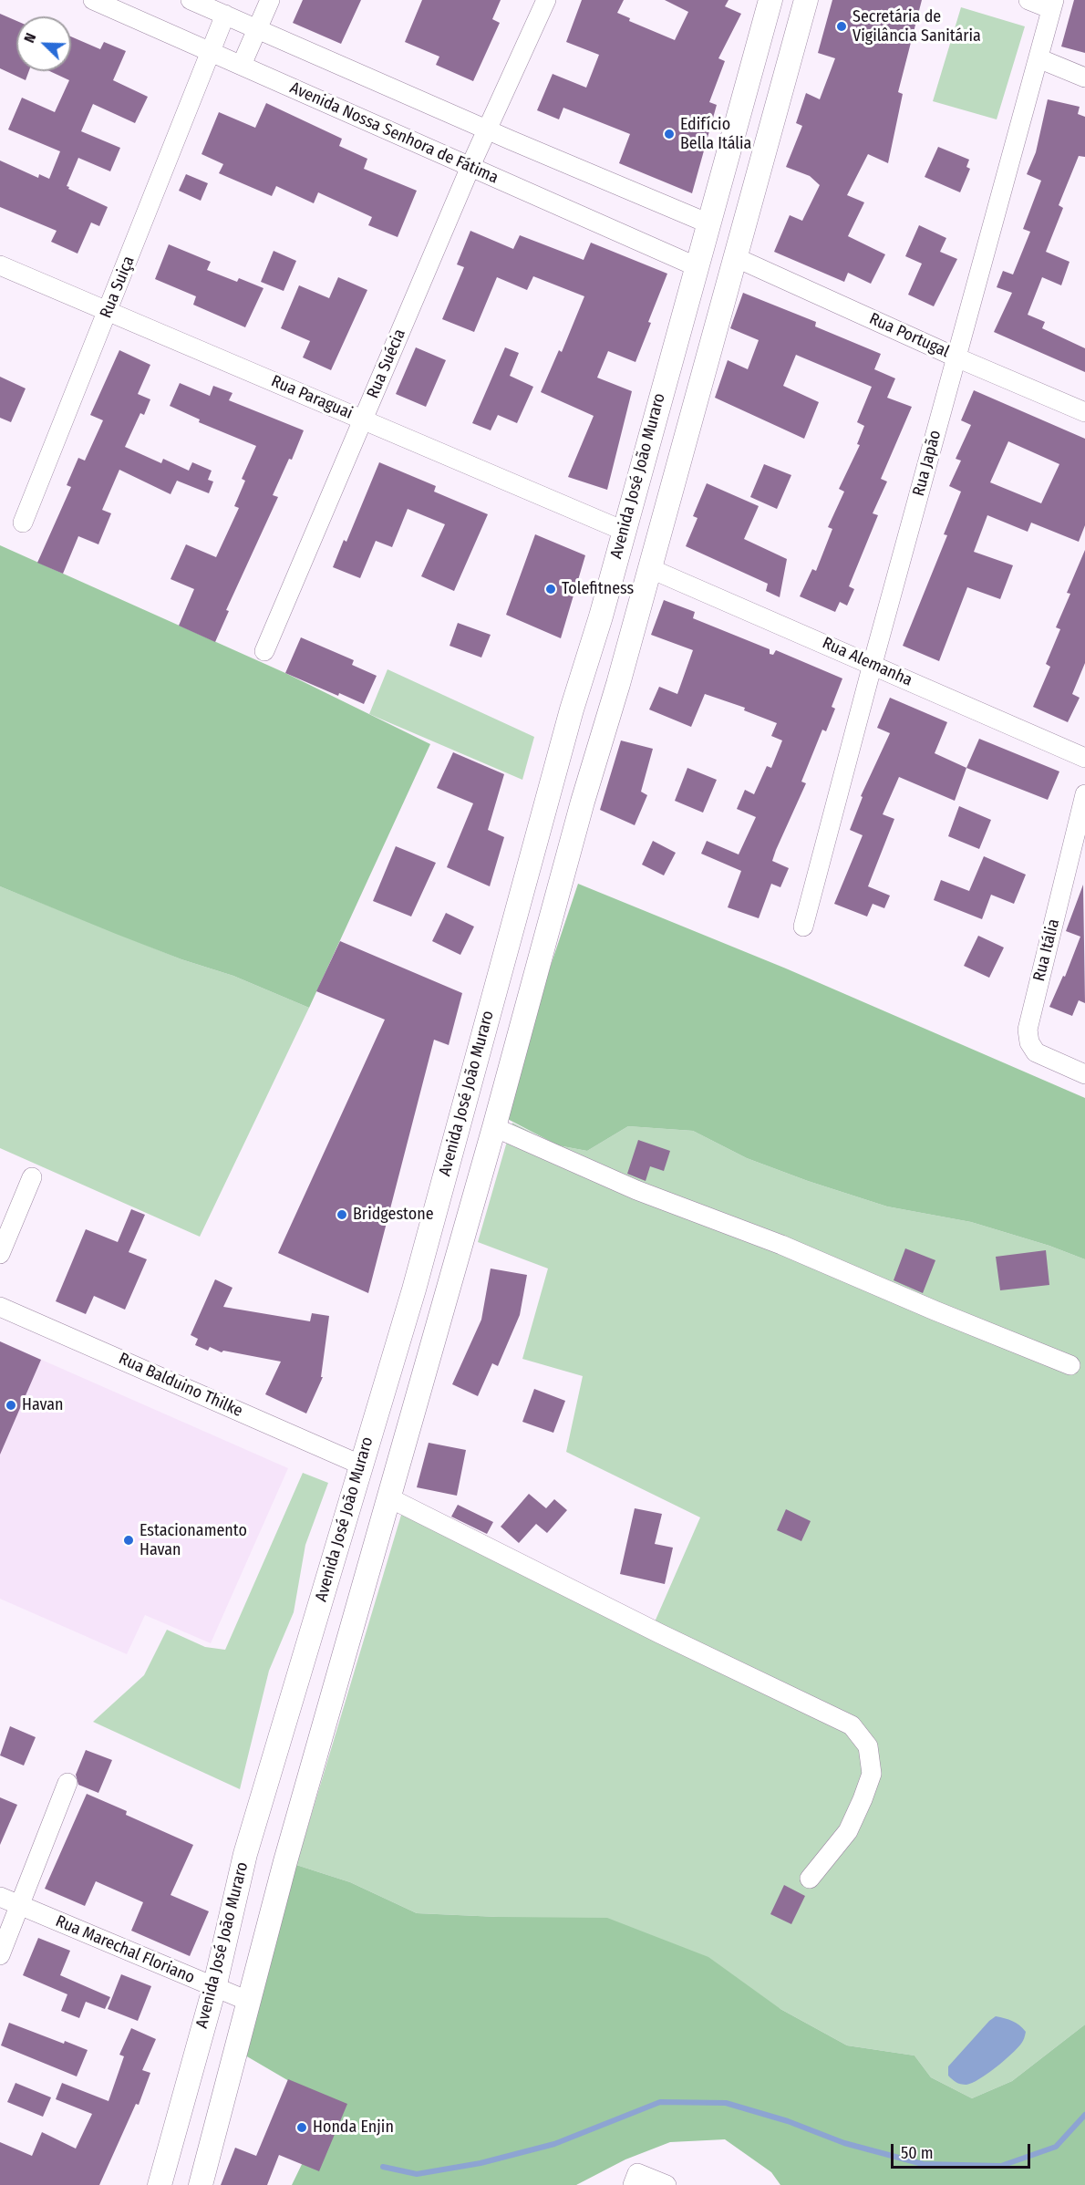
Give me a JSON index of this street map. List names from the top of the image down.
{
  "streets": {
    "main road": ["Avenida José João Muraro"],
    "street": [
      "Avenida Nossa Senhora de Fátima",
      "Rua Suiça",
      "Rua Portugal",
      "Rua Suécia",
      "Rua Paraguai",
      "Rua Japão",
      "Rua Alemanha",
      "Rua Itália",
      "Rua Balduino Thilke",
      "Rua Marechal Floriano"
    ]
  },
  "crossings": [
    ["Avenida Nossa Senhora de Fátima", "Rua Suiça"],
    ["Avenida Nossa Senhora de Fátima", "Rua Suécia"],
    ["Avenida Nossa Senhora de Fátima", "Avenida José João Muraro"],
    ["Rua Suiça", "Rua Paraguai"],
    ["Rua Portugal", "Rua Japão"],
    ["Rua Portugal", "Avenida José João Muraro"],
    ["Rua Suécia", "Rua Paraguai"],
    ["Rua Paraguai", "Avenida José João Muraro"],
    ["Rua Japão", "Rua Alemanha"],
    ["Avenida José João Muraro", "Rua Alemanha"],
    ["Avenida José João Muraro", "Rua Balduino Thilke"],
    ["Avenida José João Muraro", "Rua Marechal Floriano"]
  ],
  "places": [
    "Secretária de Vigilância Sanitária",
    "Edifício Bella Itália",
    "Tolefitness",
    "Bridgestone",
    "Havan",
    "Estacionamento Havan",
    "Honda Enjin"
  ],
  "scale_bar": "50 m",
  "north": "top left"
}
